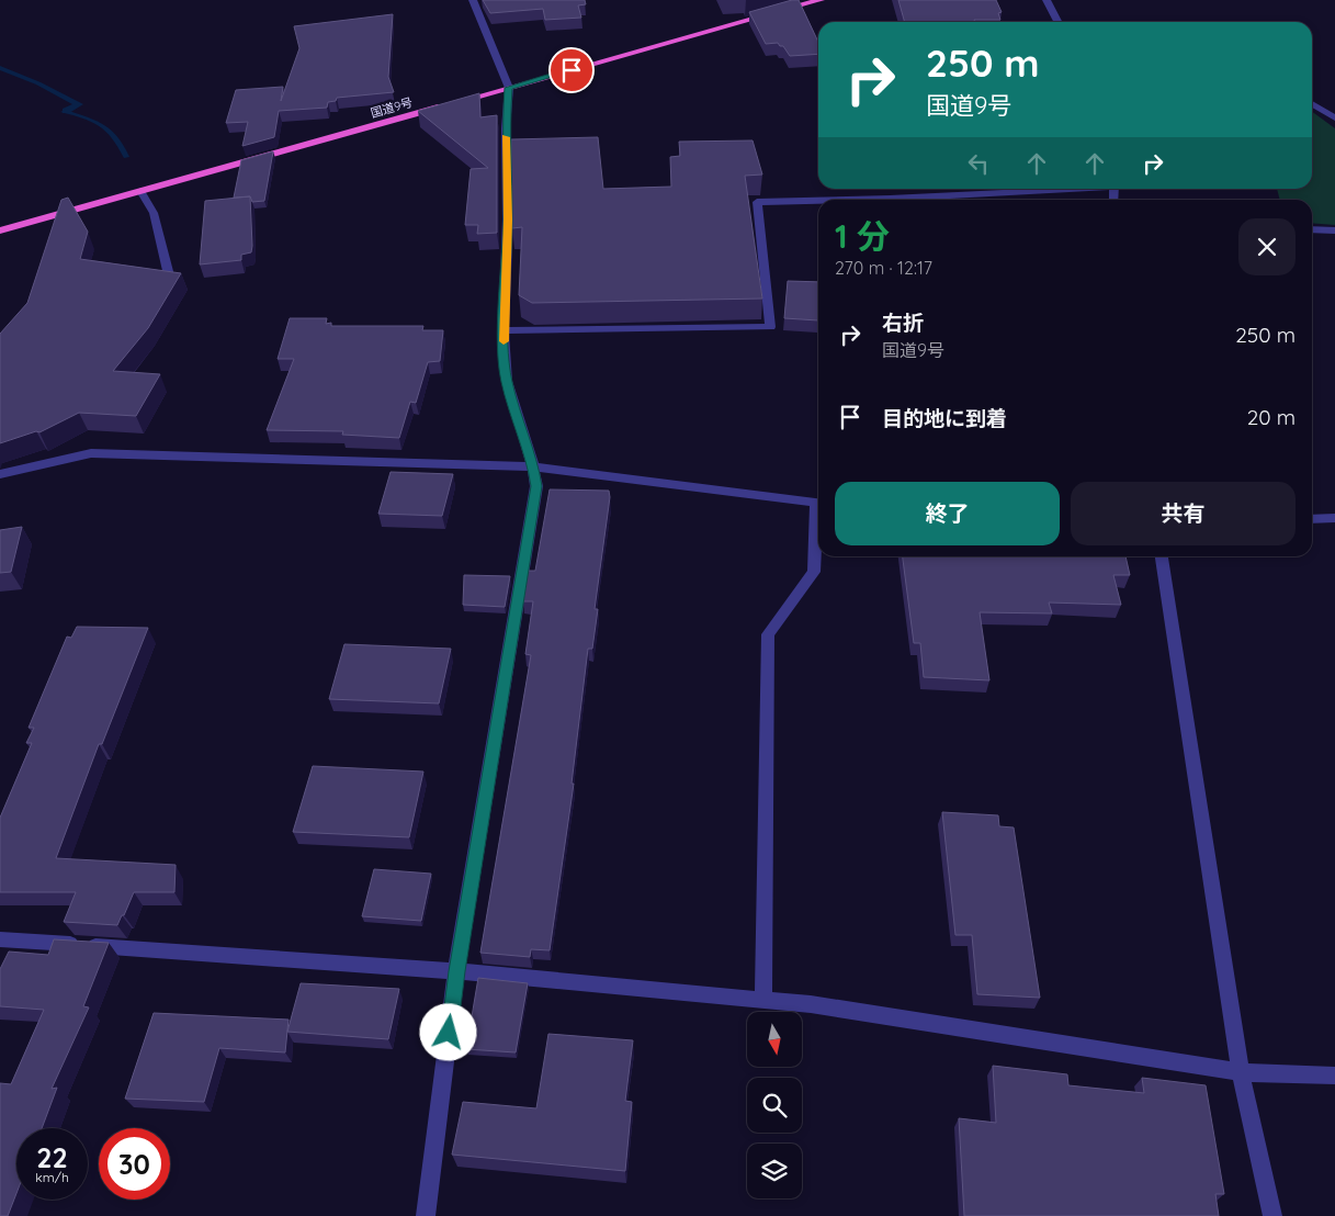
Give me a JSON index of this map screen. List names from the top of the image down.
{
  "streets": {
    "highway": ["国道9号"]
  },
  "north": "bottom",
  "page": {
    "turn": ["250 m", "国道9号"],
    "heading": ["1 分", "270 m · 12:17"],
    "list": [
      {
        "name": "右折",
        "note": "国道9号",
        "value": "250 m"
      },
      {
        "name": "目的地に到着",
        "value": "20 m"
      }
    ],
    "buttons": ["終了", "共有"],
    "speed": "22 km/h",
    "limit": "30"
  }
}
